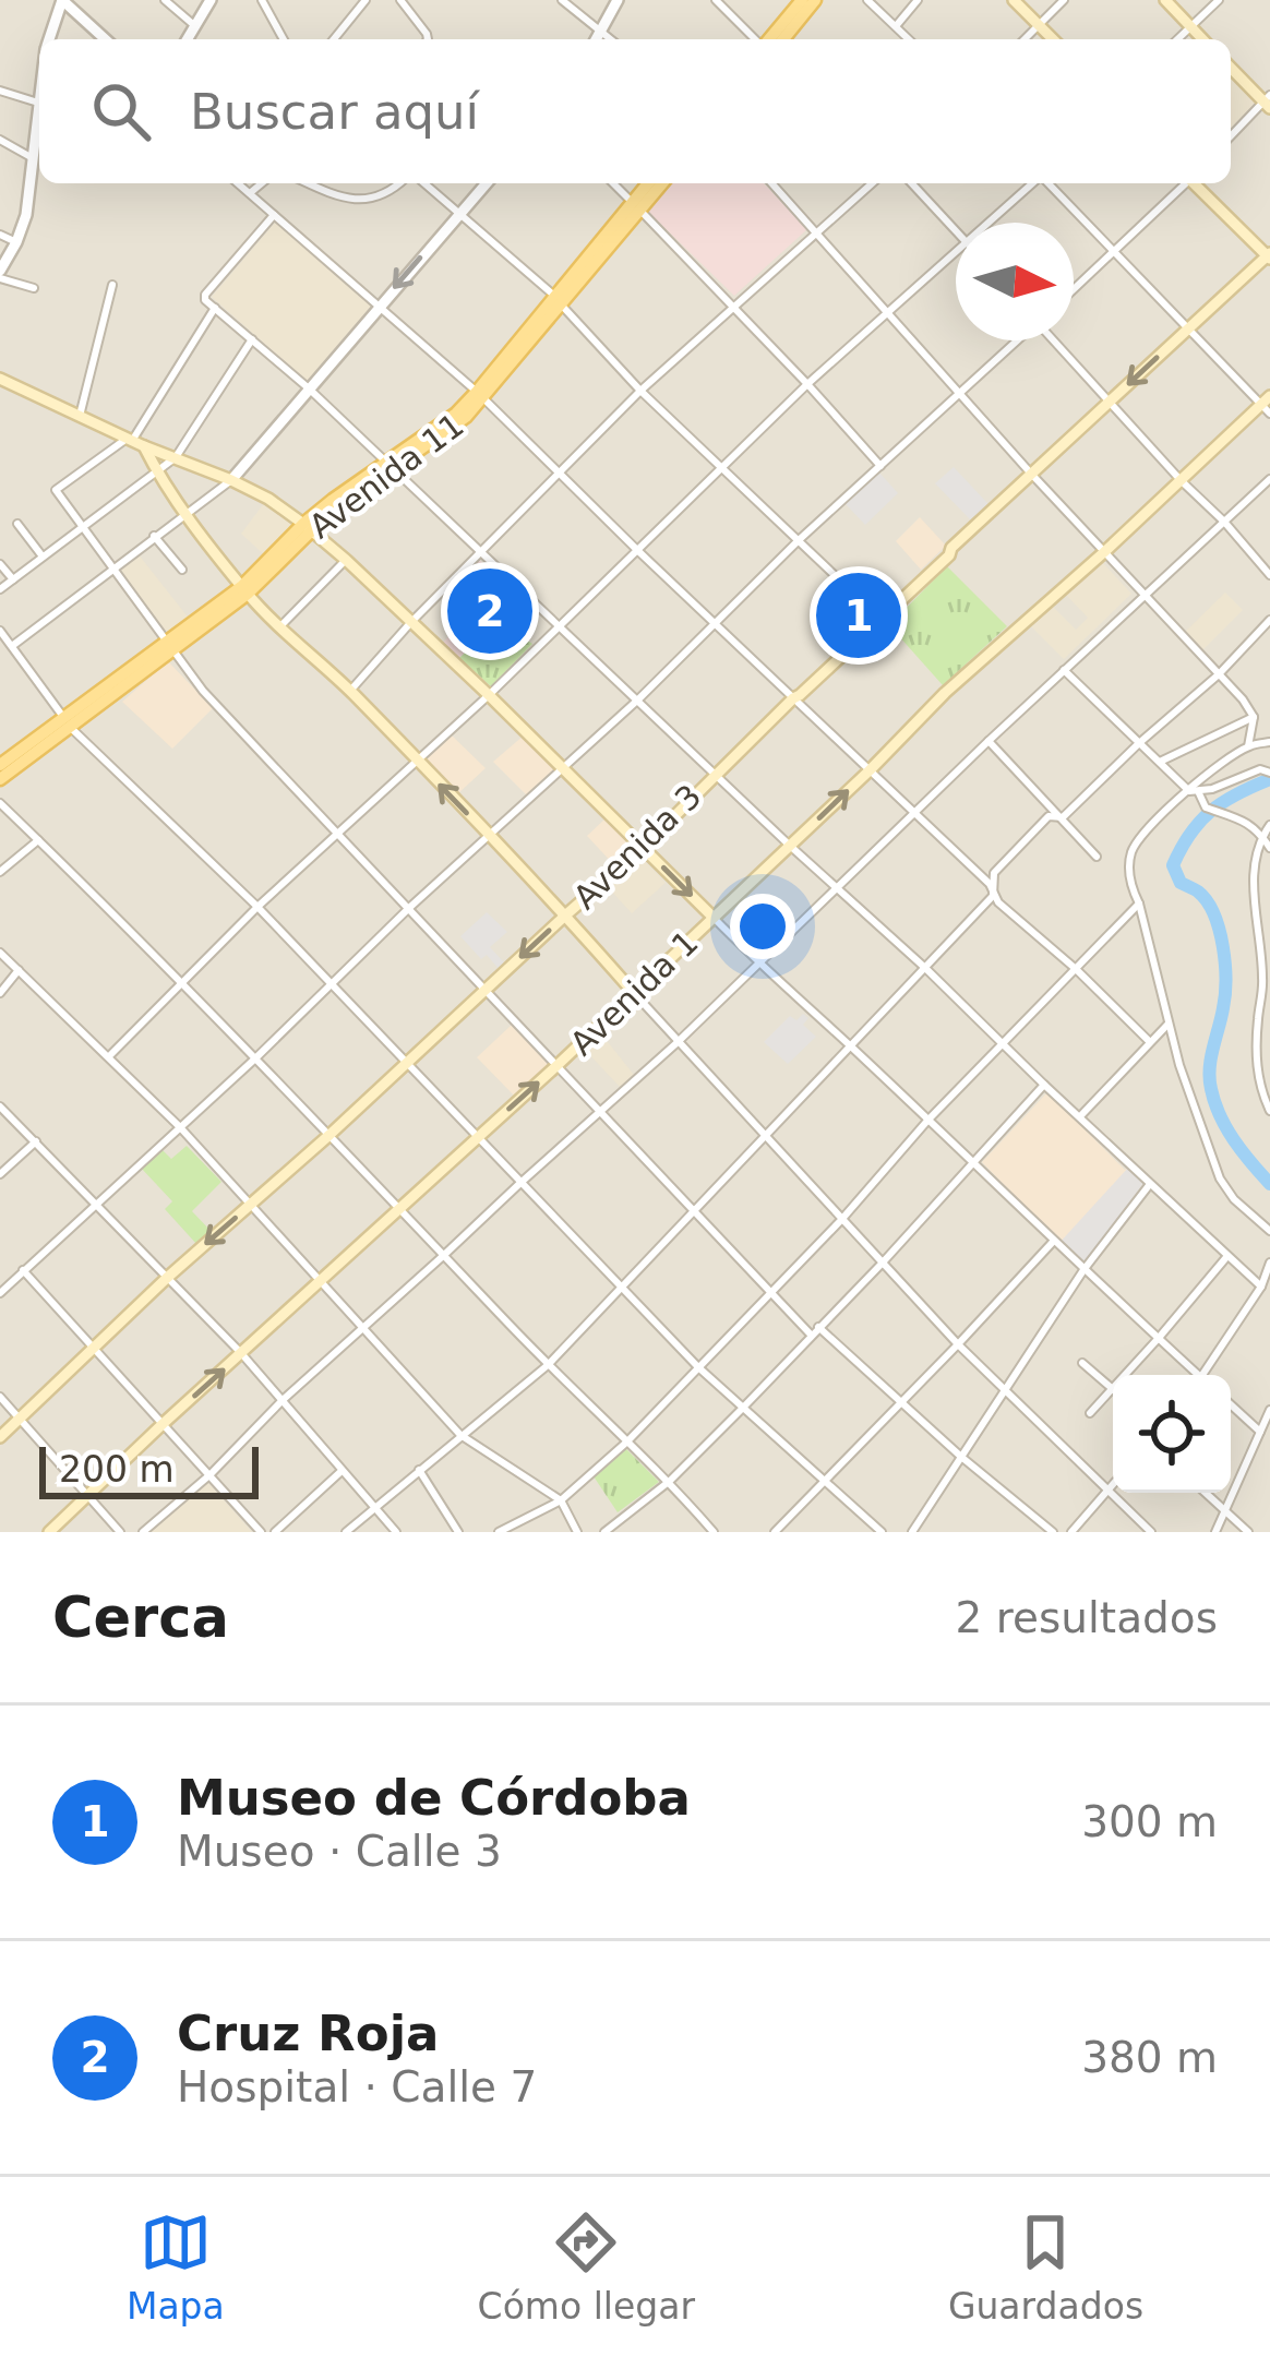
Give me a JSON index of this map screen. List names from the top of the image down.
{
  "streets": {
    "main road": ["Avenida 11", "Avenida 3", "Avenida 1"]
  },
  "scale_bar": "200 m",
  "north": "right",
  "page": {
    "search": "Buscar aquí",
    "pins": ["2", "1"],
    "scale": "200 m",
    "heading": ["Cerca", "2 resultados"],
    "list": [
      {
        "mark": "1",
        "name": "Museo de Córdoba",
        "note": "Museo · Calle 3",
        "value": "300 m"
      },
      {
        "mark": "2",
        "name": "Cruz Roja",
        "note": "Hospital · Calle 7",
        "value": "380 m"
      }
    ],
    "nav": ["Mapa", "Cómo llegar", "Guardados"]
  }
}
